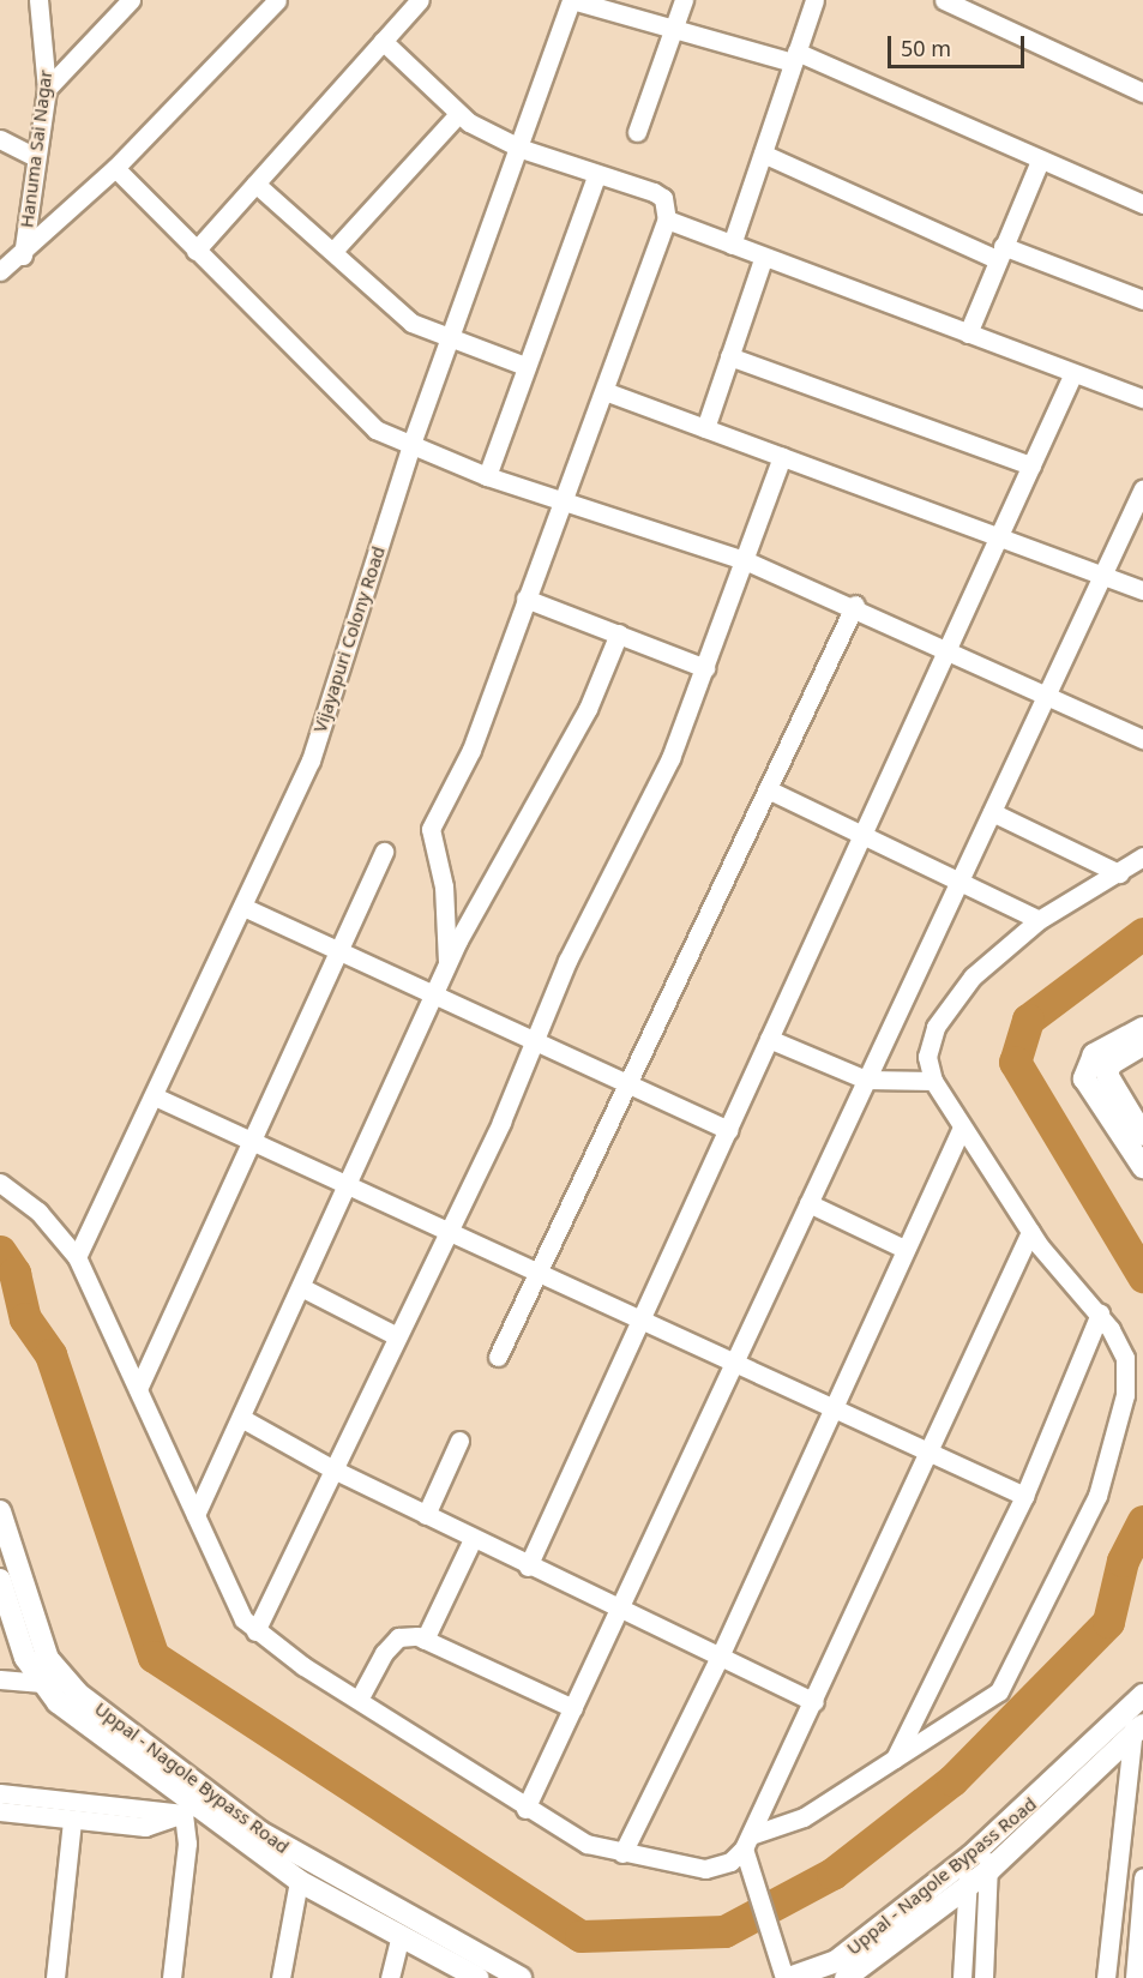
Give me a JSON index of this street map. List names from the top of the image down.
{
  "streets": {
    "street": ["Hanuma Sai Nagar", "Vijayapuri Colony Road", "Uppal - Nagole Bypass Road"]
  },
  "scale_bar": "50 m"
}
